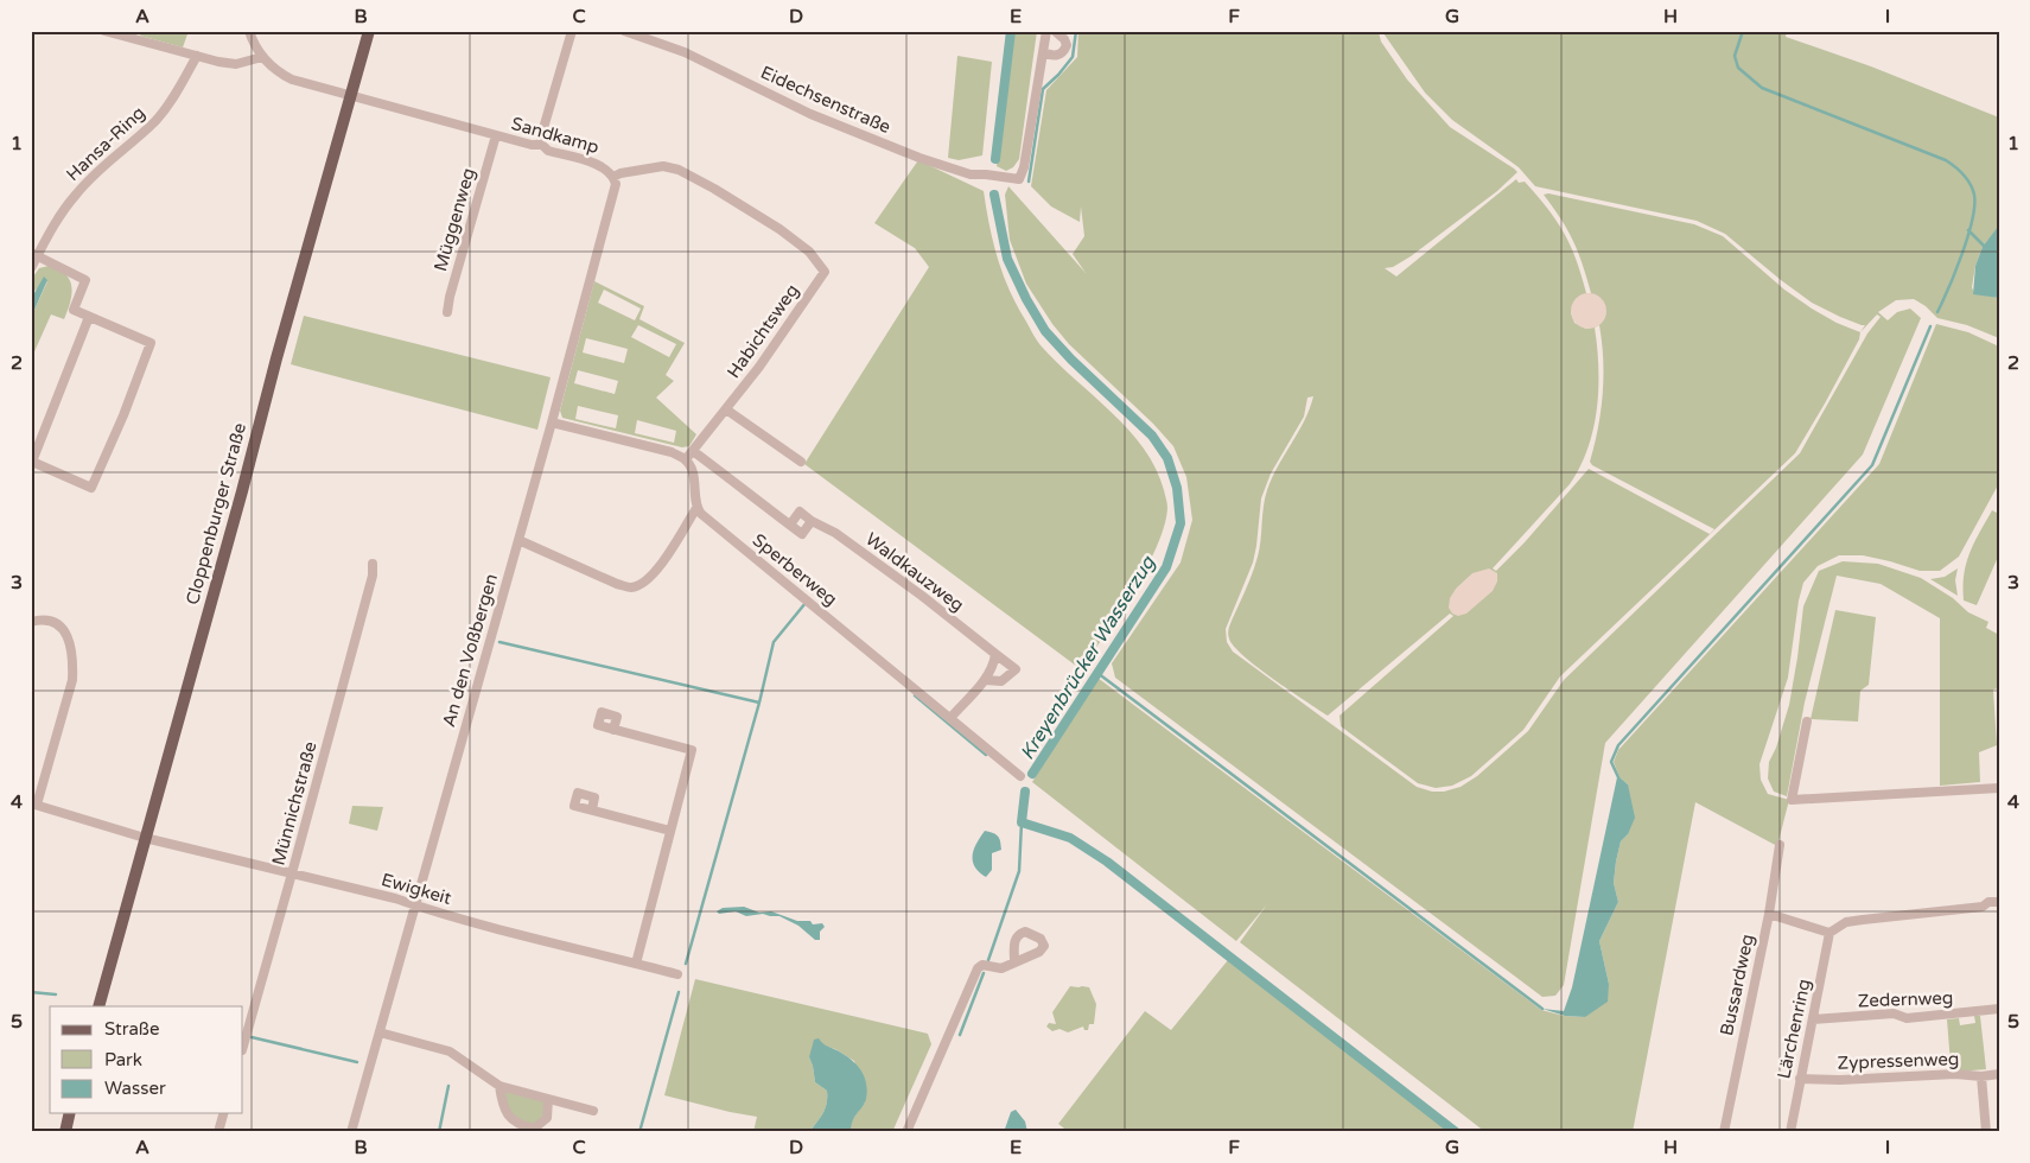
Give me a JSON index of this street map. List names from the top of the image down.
{
  "streets": {
    "main road": ["Cloppenburger Straße"],
    "street": [
      "Eidechsenstraße",
      "Sandkamp",
      "Hansa-Ring",
      "Müggenweg",
      "Habichtsweg",
      "Sperberweg",
      "Waldkauzweg",
      "An den Voßbergen",
      "Münnichstraße",
      "Ewigkeit",
      "Bussardweg",
      "Zedernweg",
      "Lärchenring",
      "Zypressenweg"
    ]
  },
  "crossings": [
    ["Sandkamp", "Müggenweg"],
    ["Sandkamp", "Habichtsweg"],
    ["Sandkamp", "Cloppenburger Straße"],
    ["Sandkamp", "An den Voßbergen"],
    ["Habichtsweg", "Sperberweg"],
    ["Habichtsweg", "An den Voßbergen"],
    ["Cloppenburger Straße", "Ewigkeit"],
    ["Sperberweg", "An den Voßbergen"],
    ["An den Voßbergen", "Ewigkeit"],
    ["Münnichstraße", "Ewigkeit"],
    ["Zedernweg", "Lärchenring"],
    ["Lärchenring", "Zypressenweg"]
  ],
  "water": ["Kreyenbrücker Wasserzug"],
  "legend": ["Straße", "Park", "Wasser"],
  "grid": {
    "columns": [
      "A",
      "B",
      "C",
      "D",
      "E",
      "F",
      "G",
      "H",
      "I"
    ],
    "rows": [
      "1",
      "2",
      "3",
      "4",
      "5"
    ]
  }
}
